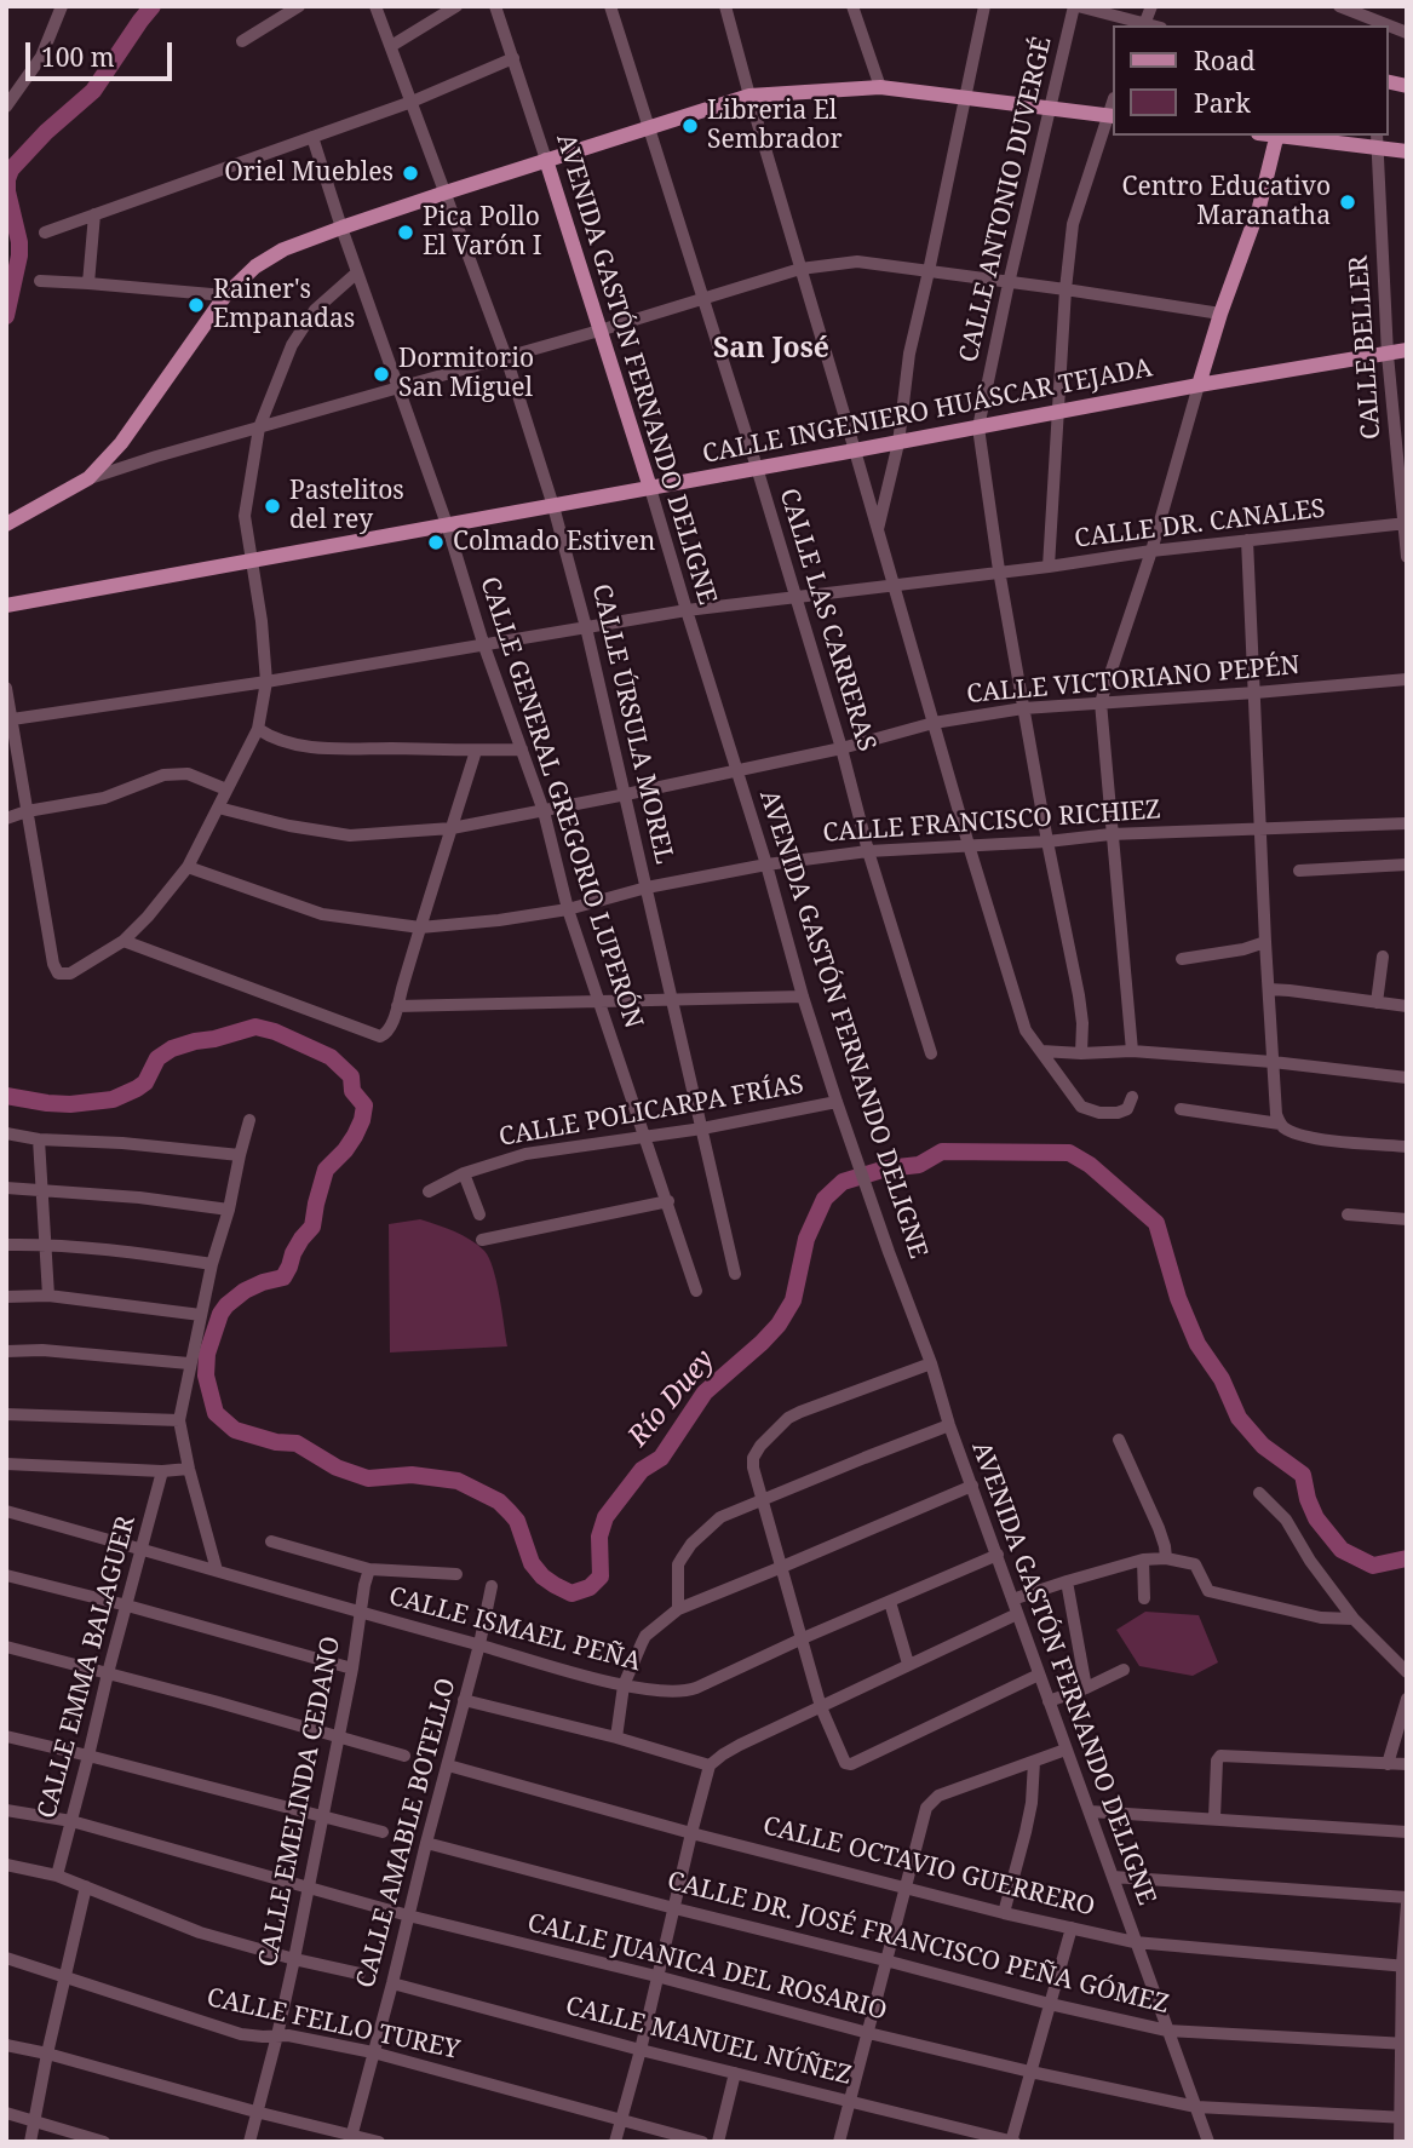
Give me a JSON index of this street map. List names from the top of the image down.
{
  "streets": {
    "main road": ["AVENIDA GASTÓN FERNANDO DELIGNE", "CALLE INGENIERO HUÁSCAR TEJADA"],
    "street": [
      "CALLE ANTONIO DUVERGÉ",
      "CALLE BELLER",
      "CALLE DR. CANALES",
      "CALLE LAS CARRERAS",
      "CALLE VICTORIANO PEPÉN",
      "CALLE ÚRSULA MOREL",
      "CALLE GENERAL GREGORIO LUPERÓN",
      "CALLE FRANCISCO RICHIEZ",
      "CALLE POLICARPA FRÍAS",
      "CALLE ISMAEL PEÑA",
      "CALLE EMMA BALAGUER",
      "CALLE EMELINDA CEDANO",
      "CALLE AMABLE BOTELLO",
      "CALLE OCTAVIO GUERRERO",
      "CALLE DR. JOSÉ FRANCISCO PEÑA GÓMEZ",
      "CALLE JUANICA DEL ROSARIO",
      "CALLE FELLO TUREY",
      "CALLE MANUEL NÚÑEZ"
    ]
  },
  "crossings": [
    ["CALLE ANTONIO DUVERGÉ", "CALLE INGENIERO HUÁSCAR TEJADA"],
    ["CALLE ANTONIO DUVERGÉ", "CALLE DR. CANALES"],
    ["CALLE ANTONIO DUVERGÉ", "CALLE VICTORIANO PEPÉN"],
    ["CALLE ANTONIO DUVERGÉ", "CALLE FRANCISCO RICHIEZ"],
    ["CALLE BELLER", "CALLE INGENIERO HUÁSCAR TEJADA"],
    ["CALLE BELLER", "CALLE DR. CANALES"],
    ["AVENIDA GASTÓN FERNANDO DELIGNE", "CALLE INGENIERO HUÁSCAR TEJADA"],
    ["AVENIDA GASTÓN FERNANDO DELIGNE", "CALLE DR. CANALES"],
    ["AVENIDA GASTÓN FERNANDO DELIGNE", "CALLE VICTORIANO PEPÉN"],
    ["AVENIDA GASTÓN FERNANDO DELIGNE", "CALLE FRANCISCO RICHIEZ"],
    ["AVENIDA GASTÓN FERNANDO DELIGNE", "CALLE POLICARPA FRÍAS"],
    ["AVENIDA GASTÓN FERNANDO DELIGNE", "CALLE ISMAEL PEÑA"],
    ["AVENIDA GASTÓN FERNANDO DELIGNE", "CALLE OCTAVIO GUERRERO"],
    ["AVENIDA GASTÓN FERNANDO DELIGNE", "CALLE DR. JOSÉ FRANCISCO PEÑA GÓMEZ"],
    ["AVENIDA GASTÓN FERNANDO DELIGNE", "CALLE JUANICA DEL ROSARIO"],
    ["CALLE INGENIERO HUÁSCAR TEJADA", "CALLE LAS CARRERAS"],
    ["CALLE INGENIERO HUÁSCAR TEJADA", "CALLE ÚRSULA MOREL"],
    ["CALLE INGENIERO HUÁSCAR TEJADA", "CALLE GENERAL GREGORIO LUPERÓN"],
    ["CALLE DR. CANALES", "CALLE LAS CARRERAS"],
    ["CALLE DR. CANALES", "CALLE ÚRSULA MOREL"],
    ["CALLE DR. CANALES", "CALLE GENERAL GREGORIO LUPERÓN"],
    ["CALLE LAS CARRERAS", "CALLE VICTORIANO PEPÉN"],
    ["CALLE LAS CARRERAS", "CALLE FRANCISCO RICHIEZ"],
    ["CALLE VICTORIANO PEPÉN", "CALLE ÚRSULA MOREL"],
    ["CALLE VICTORIANO PEPÉN", "CALLE GENERAL GREGORIO LUPERÓN"],
    ["CALLE ÚRSULA MOREL", "CALLE FRANCISCO RICHIEZ"],
    ["CALLE ÚRSULA MOREL", "CALLE POLICARPA FRÍAS"],
    ["CALLE GENERAL GREGORIO LUPERÓN", "CALLE FRANCISCO RICHIEZ"],
    ["CALLE GENERAL GREGORIO LUPERÓN", "CALLE POLICARPA FRÍAS"],
    ["CALLE ISMAEL PEÑA", "CALLE EMMA BALAGUER"],
    ["CALLE ISMAEL PEÑA", "CALLE EMELINDA CEDANO"],
    ["CALLE ISMAEL PEÑA", "CALLE AMABLE BOTELLO"],
    ["CALLE EMMA BALAGUER", "CALLE JUANICA DEL ROSARIO"],
    ["CALLE EMELINDA CEDANO", "CALLE JUANICA DEL ROSARIO"],
    ["CALLE EMELINDA CEDANO", "CALLE FELLO TUREY"],
    ["CALLE AMABLE BOTELLO", "CALLE OCTAVIO GUERRERO"],
    ["CALLE AMABLE BOTELLO", "CALLE DR. JOSÉ FRANCISCO PEÑA GÓMEZ"],
    ["CALLE AMABLE BOTELLO", "CALLE JUANICA DEL ROSARIO"],
    ["CALLE AMABLE BOTELLO", "CALLE FELLO TUREY"],
    ["CALLE AMABLE BOTELLO", "CALLE MANUEL NÚÑEZ"]
  ],
  "districts": ["San José"],
  "water": ["Río Duey"],
  "places": [
    "Libreria El Sembrador",
    "Oriel Muebles",
    "Centro Educativo Maranatha",
    "Pica Pollo El Varón I",
    "Rainer's Empanadas",
    "Dormitorio San Miguel",
    "Pastelitos del rey",
    "Colmado Estiven"
  ],
  "legend": ["Road", "Park"],
  "scale_bar": "100 m"
}
